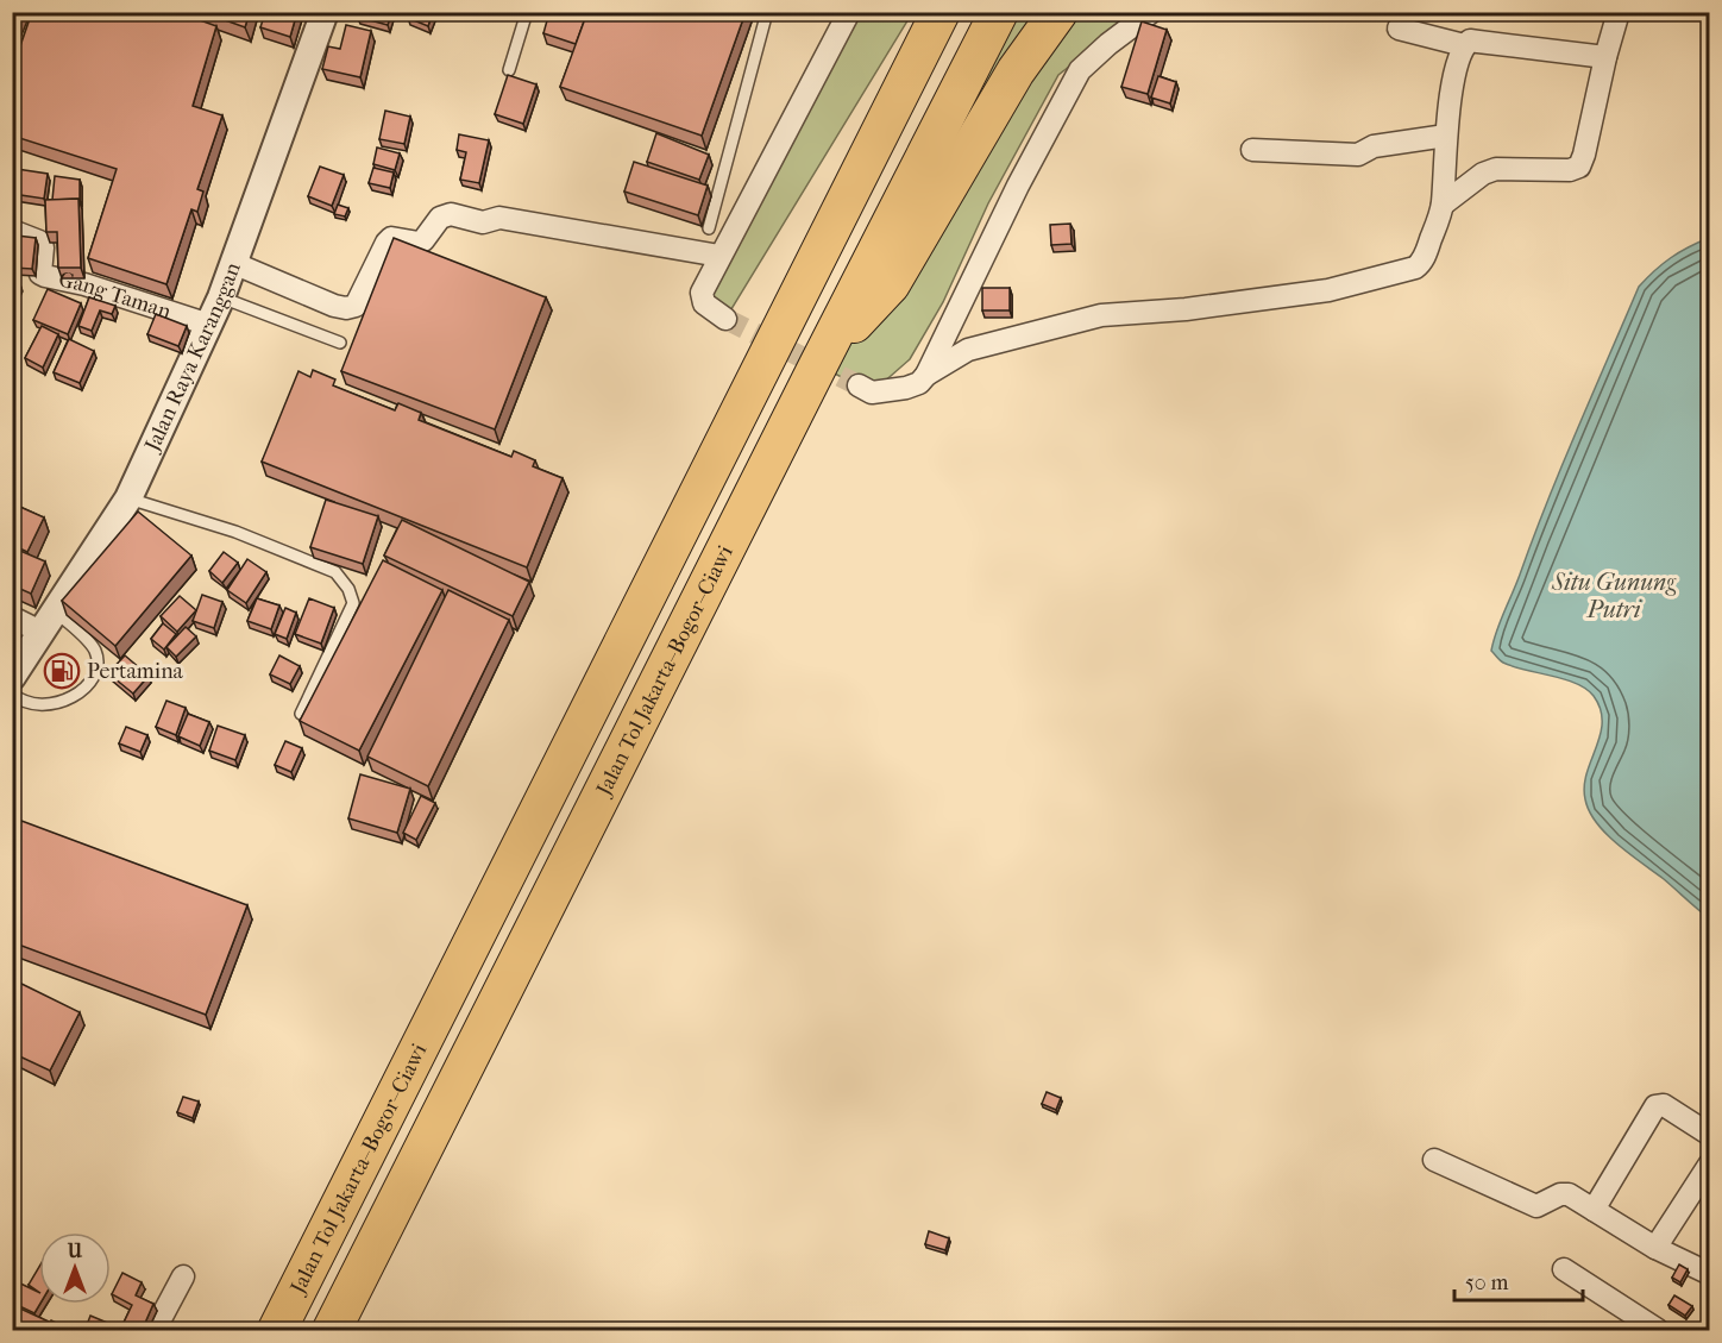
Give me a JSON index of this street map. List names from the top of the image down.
{
  "streets": {
    "highway": ["Jalan Tol Jakarta–Bogor–Ciawi"],
    "street": ["Gang Taman", "Jalan Raya Karanggan"]
  },
  "crossings": [
    ["Gang Taman", "Jalan Raya Karanggan"]
  ],
  "water": ["Situ Gunung Putri"],
  "places": {
    "fuel station": ["Pertamina"]
  },
  "scale_bar": "50 m",
  "north": "top"
}
